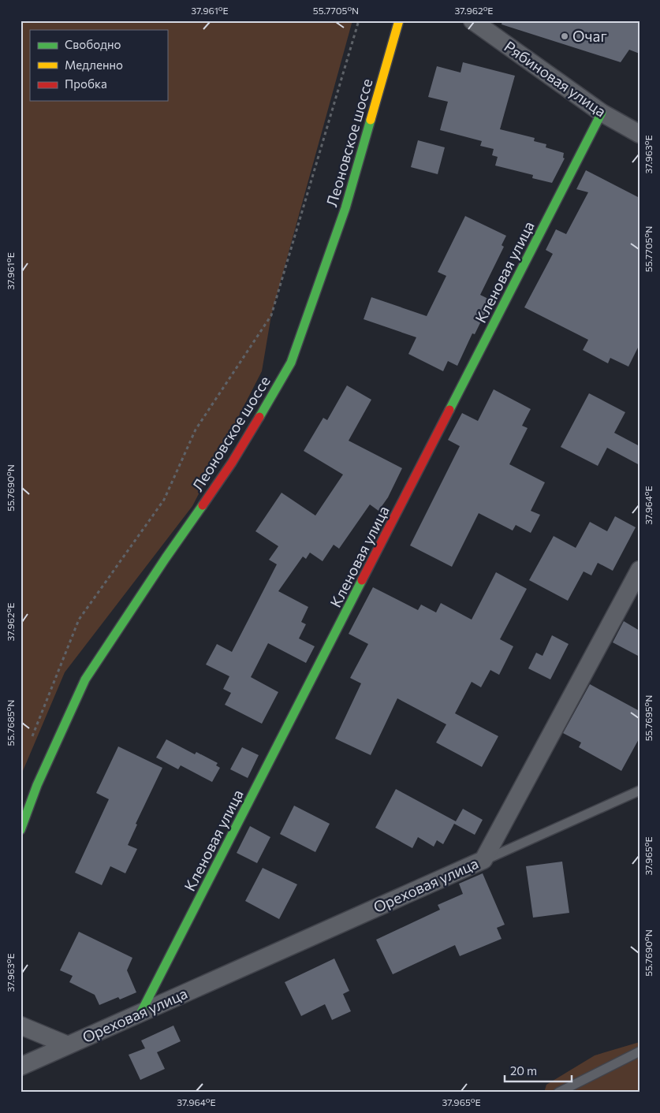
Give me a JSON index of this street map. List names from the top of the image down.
{
  "streets": {
    "street": [
      "Рябиновая улица",
      "Леоновское шоссе",
      "Кленовая улица",
      "Ореховая улица"
    ]
  },
  "crossings": [
    ["Рябиновая улица", "Кленовая улица"],
    ["Кленовая улица", "Ореховая улица"]
  ],
  "places": ["Очаг"],
  "legend": ["Свободно", "Медленно", "Пробка"],
  "scale_bar": "20 m",
  "coordinates": [
    "37.961°E",
    "55.7705°N",
    "37.962°E",
    "37.963°E",
    "55.7690°N",
    "37.964°E",
    "55.7695°N",
    "55.7685°N",
    "37.965°E"
  ]
}
